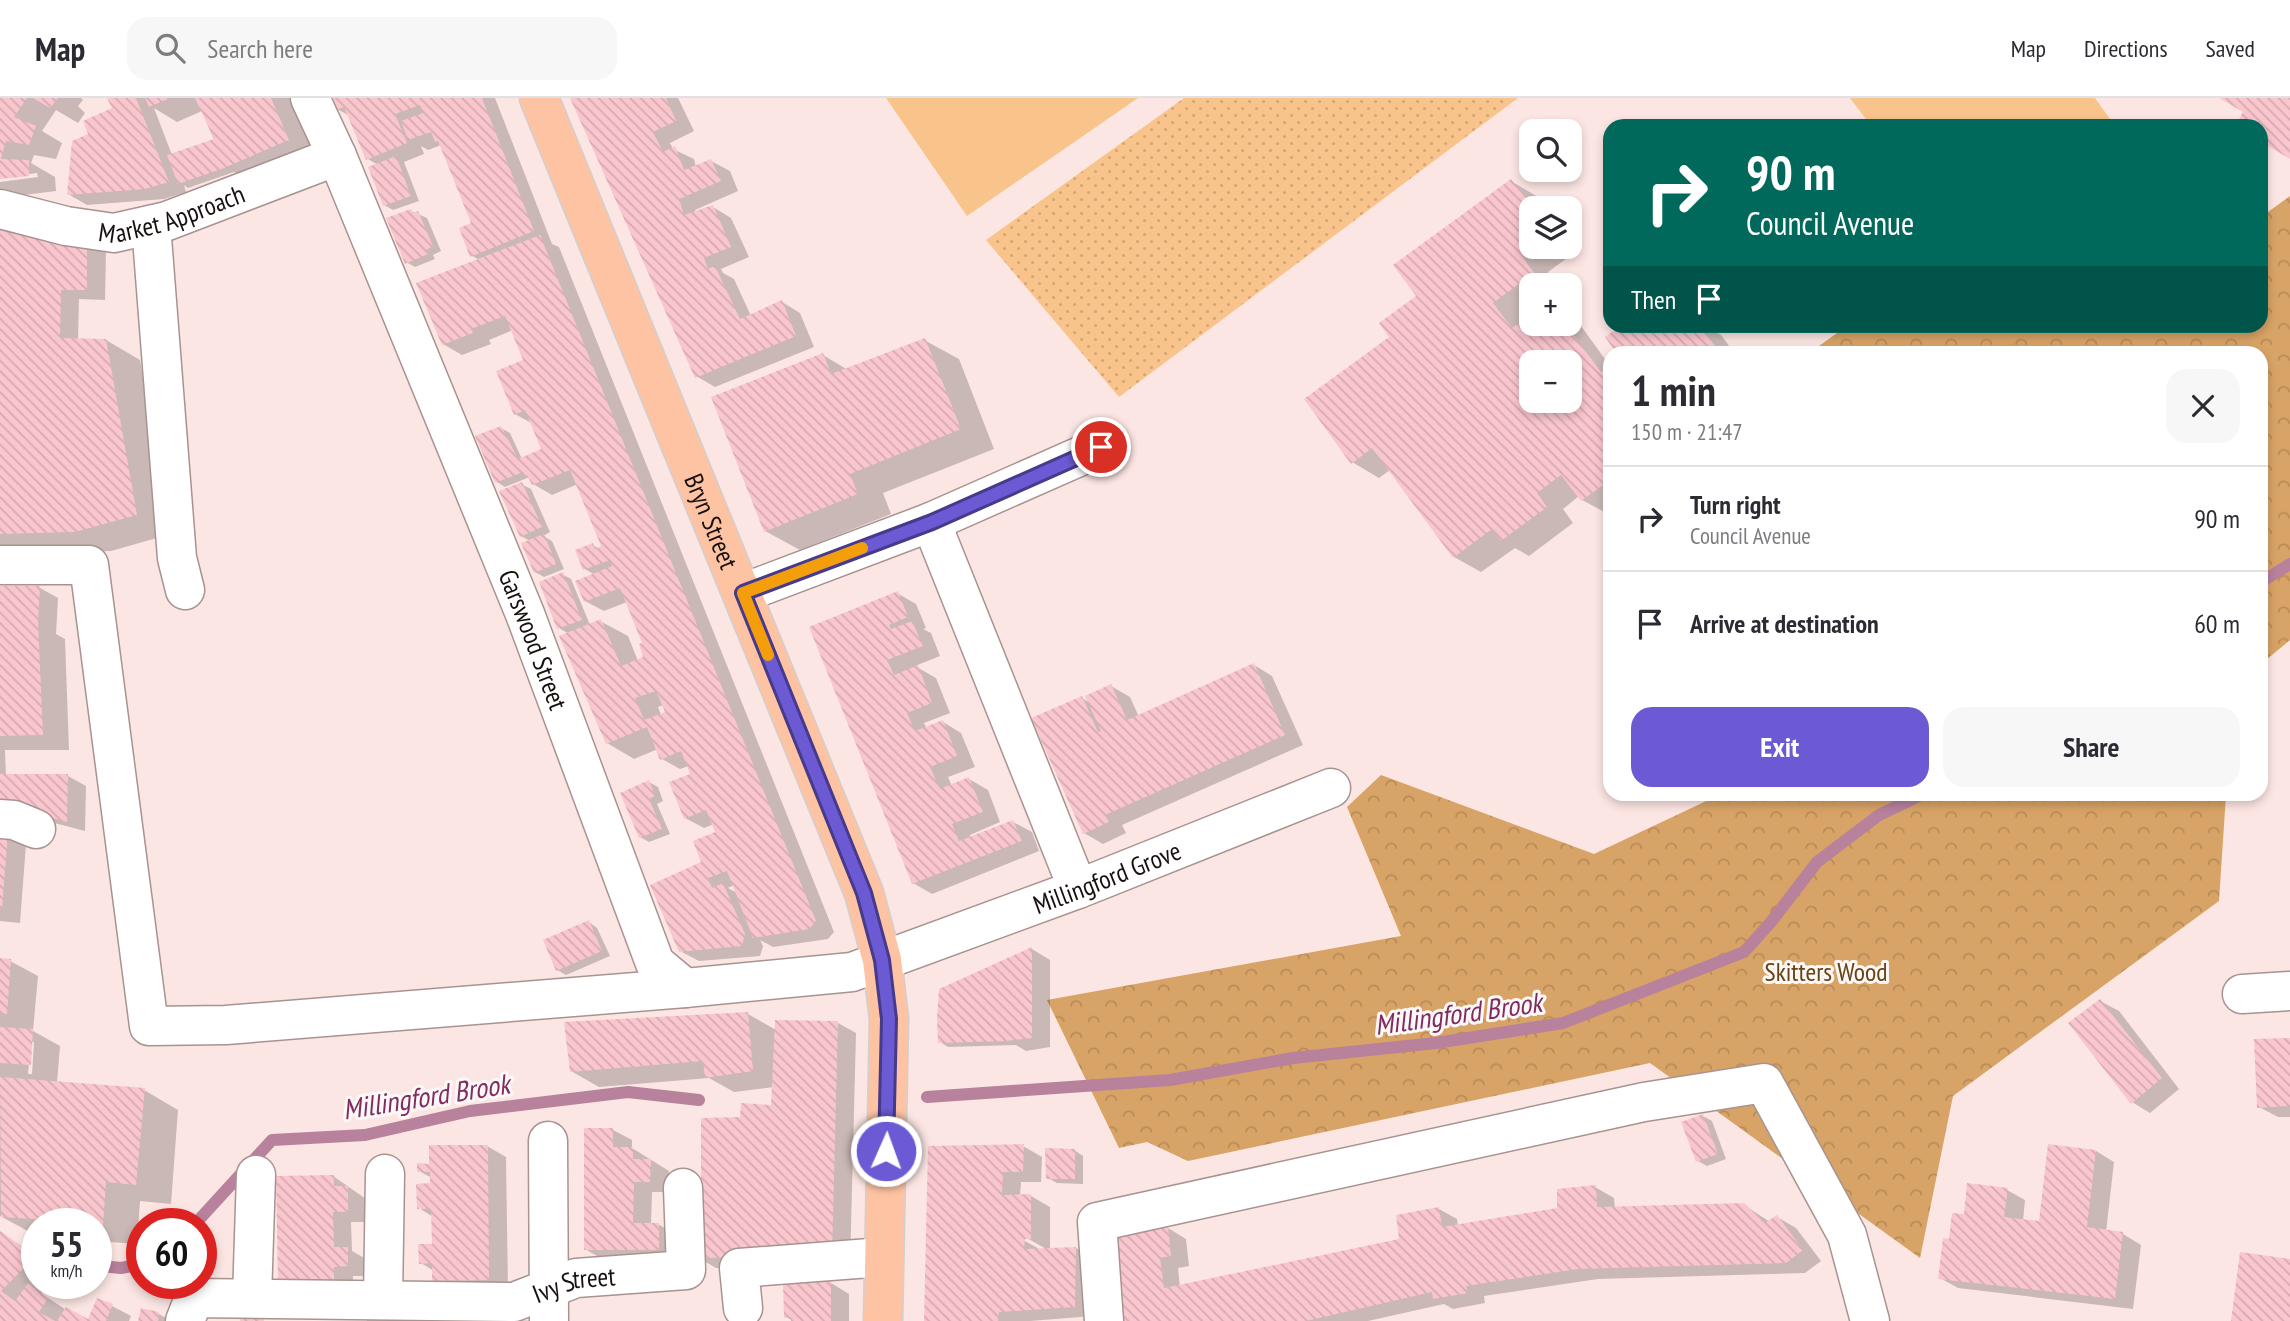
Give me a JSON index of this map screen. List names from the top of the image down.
{
  "streets": {
    "main road": ["Bryn Street"],
    "street": [
      "Market Approach",
      "Garswood Street",
      "Millingford Grove",
      "Ivy Street"
    ]
  },
  "crossings": [
    ["Market Approach", "Garswood Street"],
    ["Bryn Street", "Millingford Grove"]
  ],
  "water": ["Millingford Brook"],
  "parks": ["Skitters Wood"],
  "page": {
    "header": "Map",
    "search": "Search here",
    "nav": ["Map", "Directions", "Saved"],
    "map_buttons": ["+", "−"],
    "turn": ["90 m", "Council Avenue"],
    "then": "Then",
    "heading": ["1 min", "150 m · 21:47"],
    "list": [
      {
        "name": "Turn right",
        "note": "Council Avenue",
        "value": "90 m"
      },
      {
        "name": "Arrive at destination",
        "value": "60 m"
      }
    ],
    "buttons": ["Exit", "Share"],
    "speed": "55 km/h",
    "limit": "60"
  }
}
